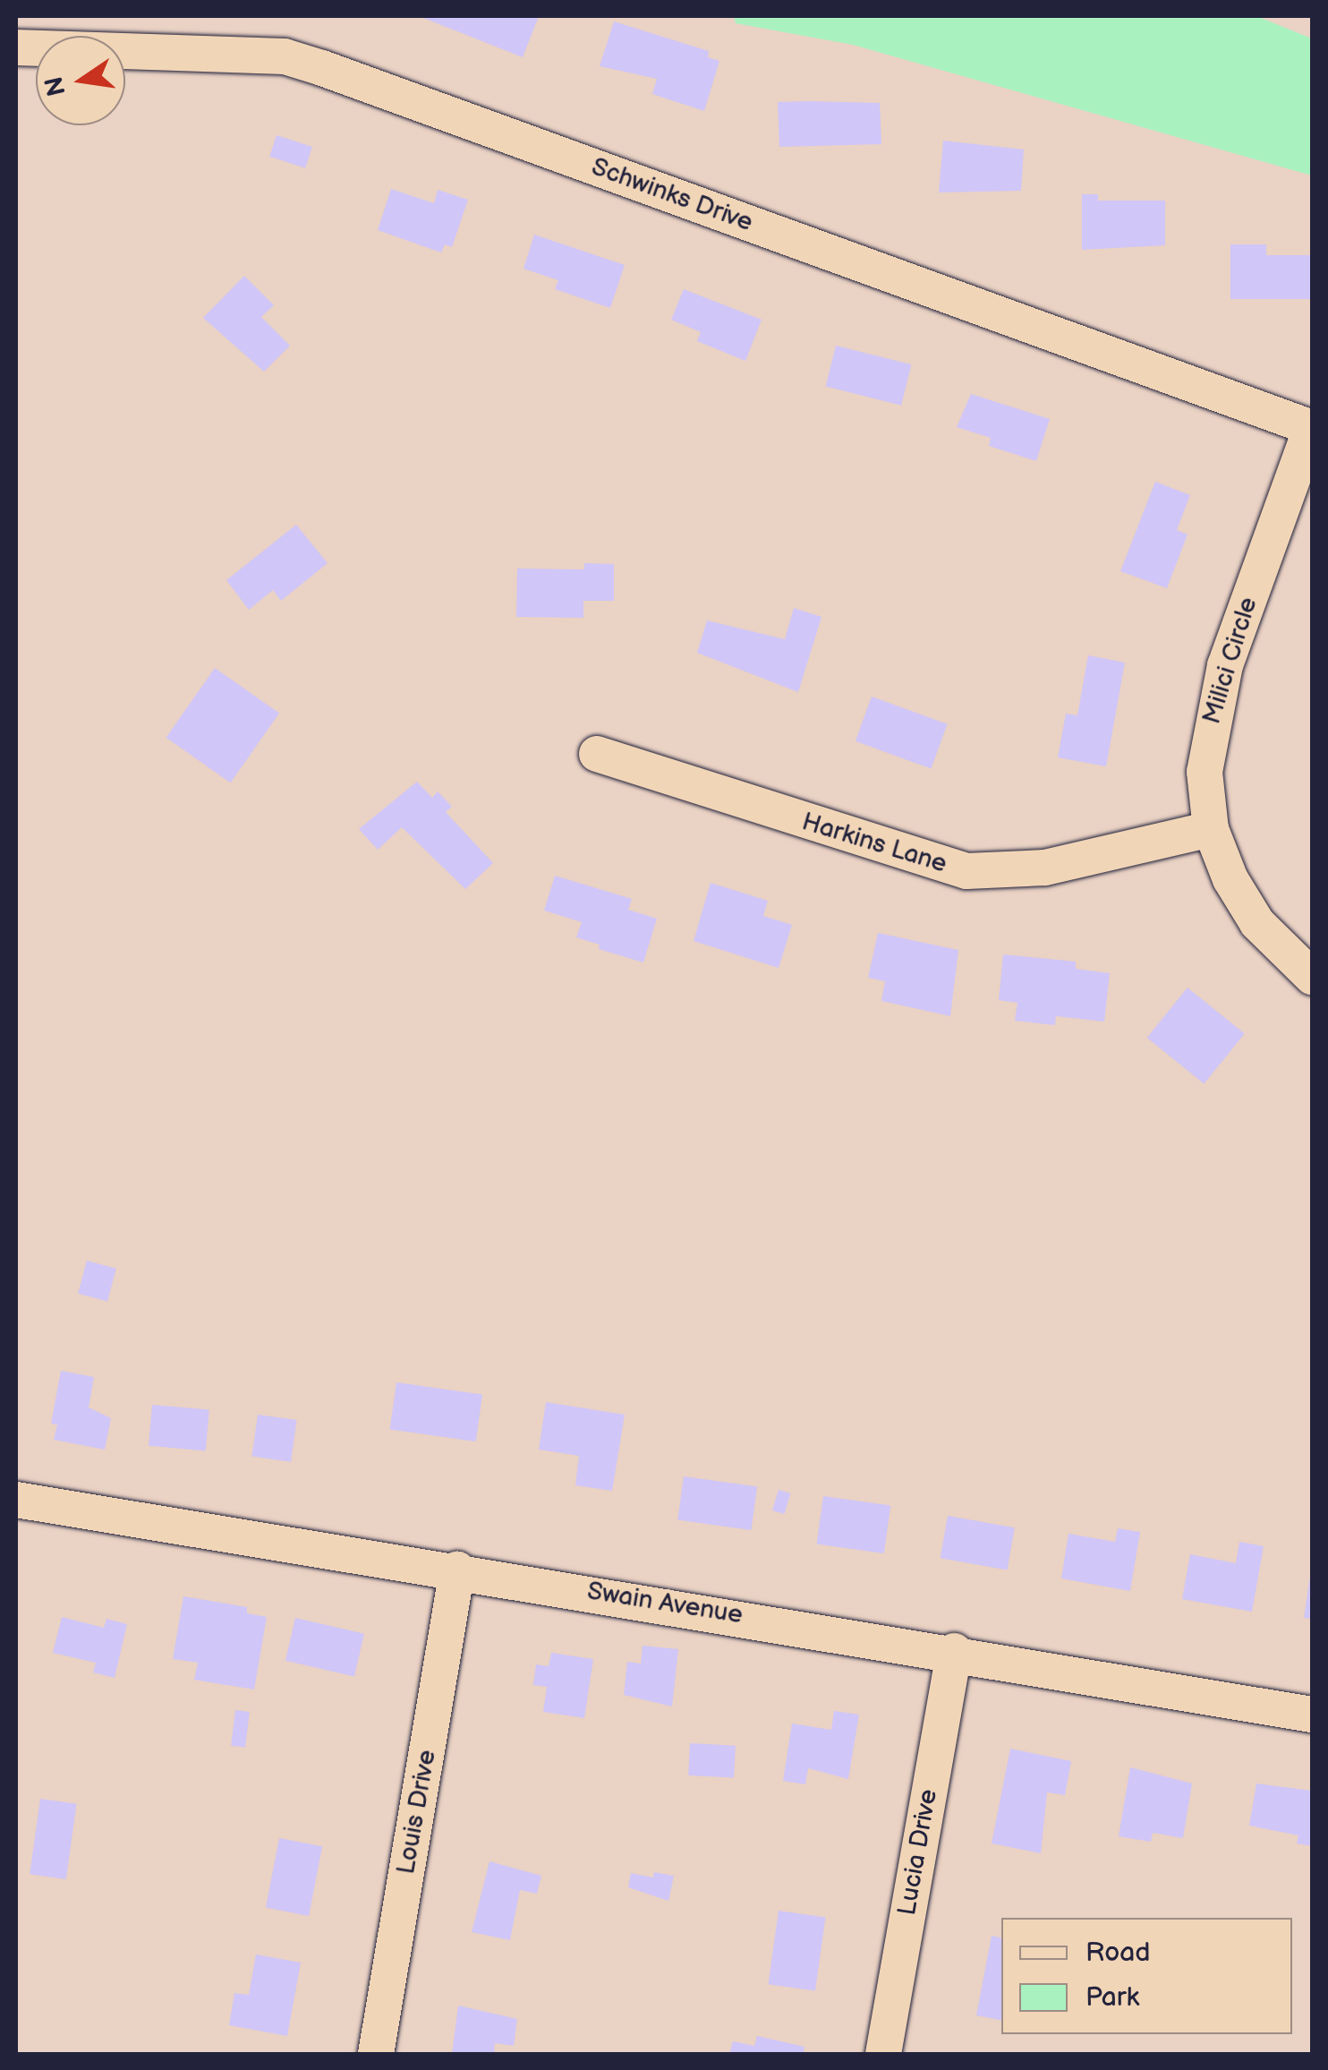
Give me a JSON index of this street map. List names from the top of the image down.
{
  "streets": {
    "street": [
      "Schwinks Drive",
      "Milici Circle",
      "Harkins Lane",
      "Swain Avenue",
      "Louis Drive",
      "Lucia Drive"
    ]
  },
  "crossings": [
    ["Schwinks Drive", "Milici Circle"],
    ["Milici Circle", "Harkins Lane"],
    ["Swain Avenue", "Louis Drive"],
    ["Swain Avenue", "Lucia Drive"]
  ],
  "legend": ["Road", "Park"],
  "north": "left"
}
